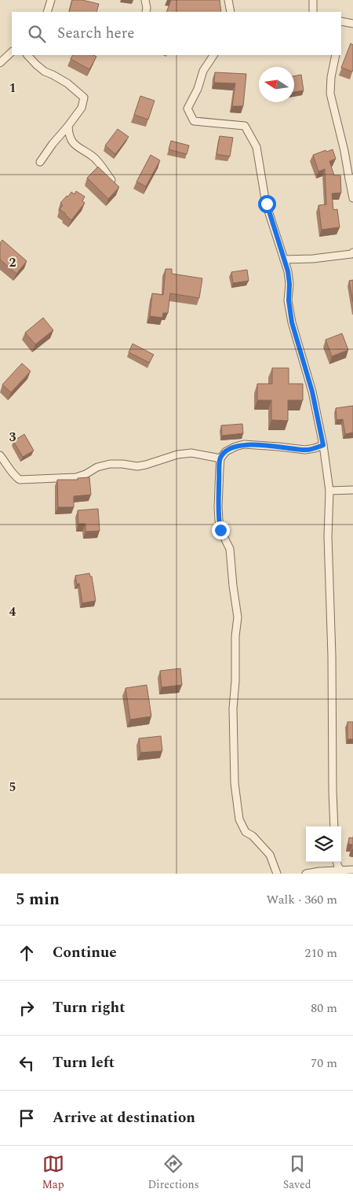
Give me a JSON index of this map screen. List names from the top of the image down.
{
  "north": "left",
  "page": {
    "search": "Search here",
    "heading": ["5 min", "Walk · 360 m"],
    "list": [
      ["Continue", "210 m"],
      ["Turn right", "80 m"],
      ["Turn left", "70 m"],
      "Arrive at destination"
    ],
    "nav": ["Map", "Directions", "Saved"]
  },
  "grid": {
    "rows": [
      "1",
      "2",
      "3",
      "4",
      "5"
    ]
  }
}
